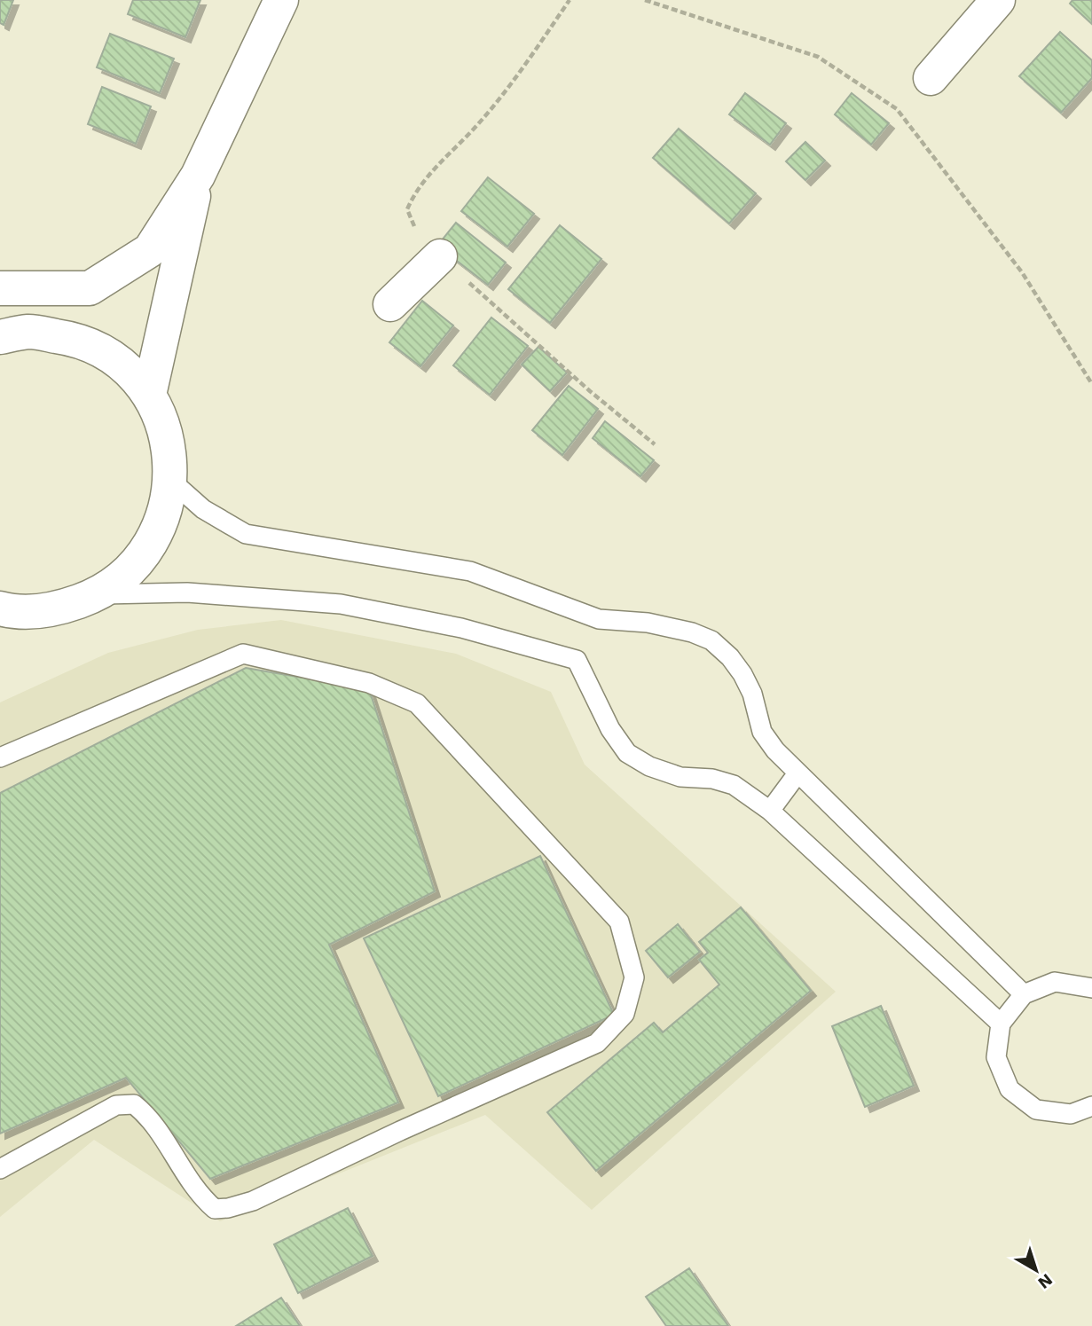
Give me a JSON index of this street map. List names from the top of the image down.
{
  "north": "bottom right"
}
